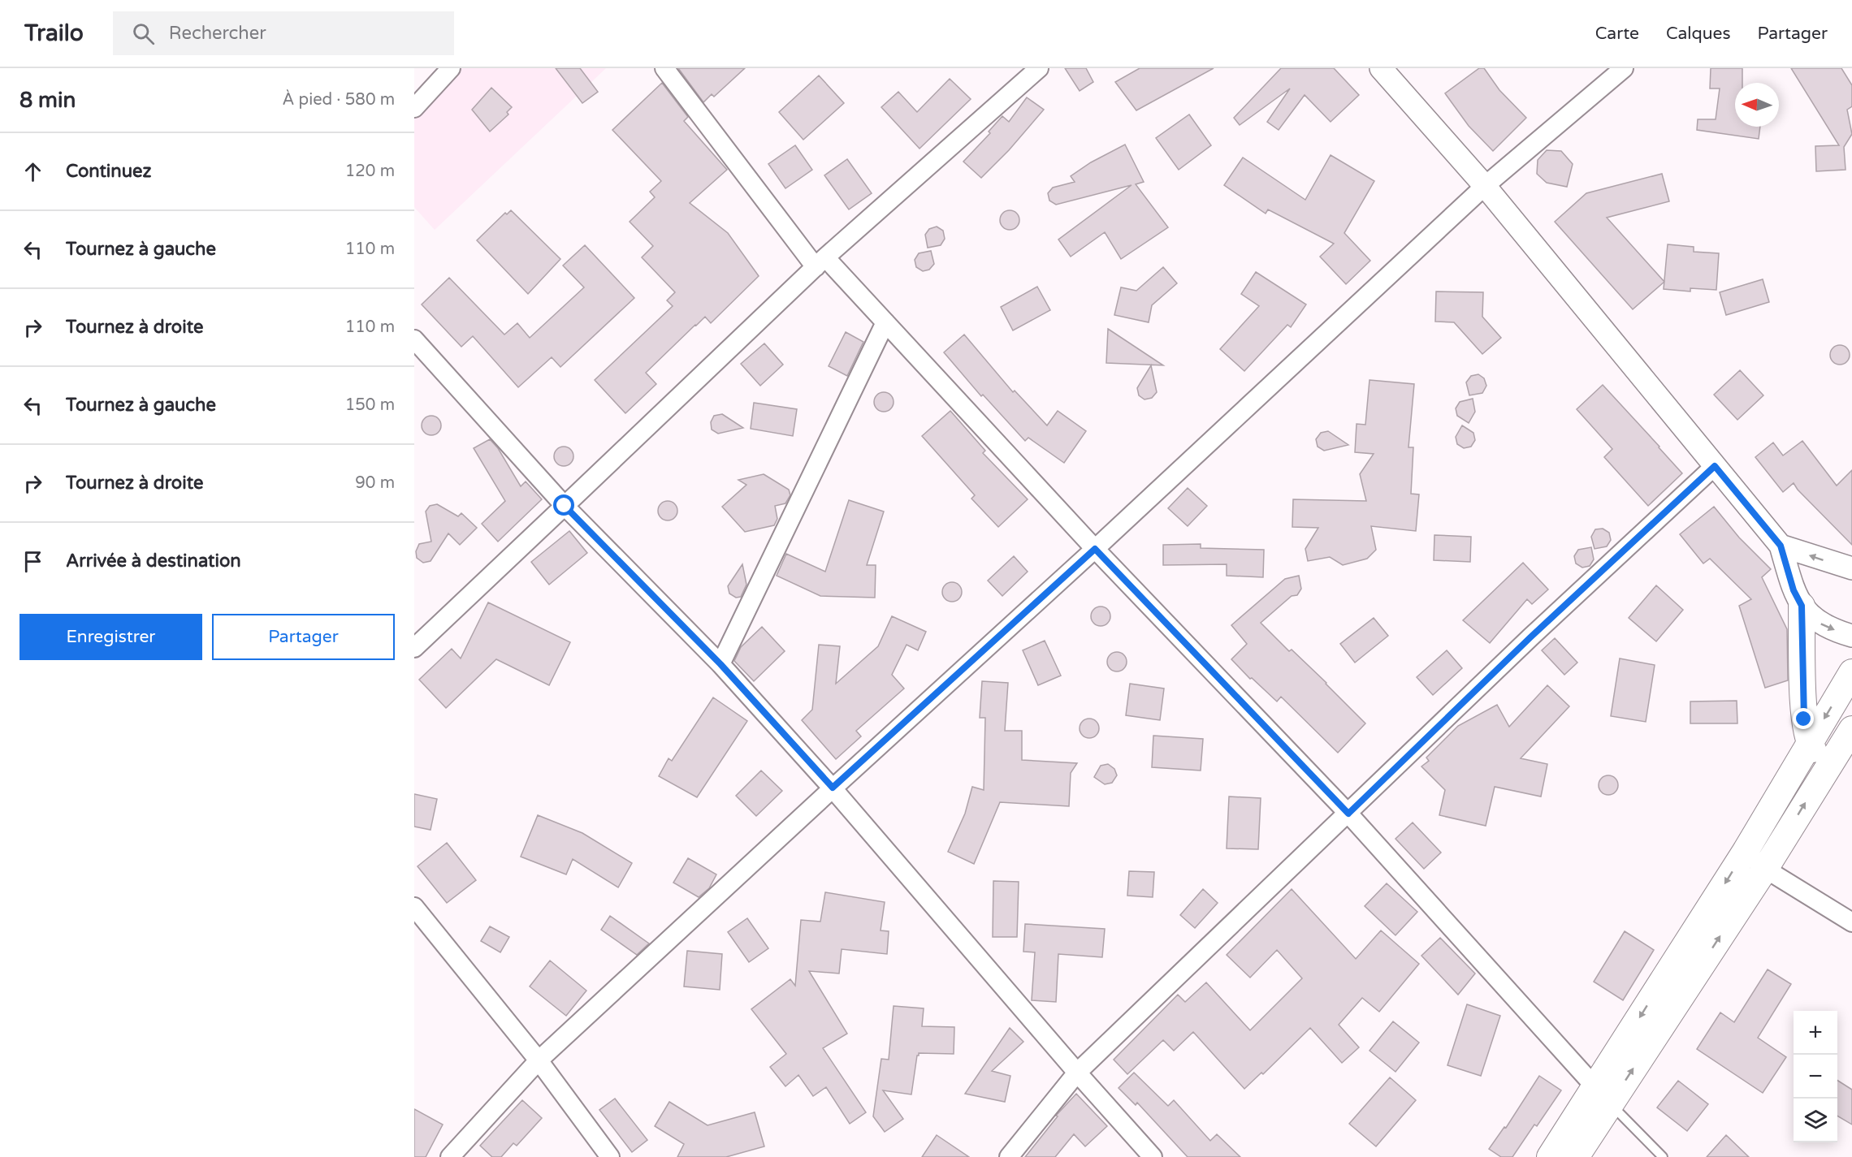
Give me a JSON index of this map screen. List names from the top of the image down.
{
  "north": "left",
  "page": {
    "header": "Trailo",
    "search": "Rechercher",
    "nav": ["Carte", "Calques", "Partager"],
    "heading": ["8 min", "À pied · 580 m"],
    "list": [
      ["Continuez", "120 m"],
      ["Tournez à gauche", "110 m"],
      ["Tournez à droite", "110 m"],
      ["Tournez à gauche", "150 m"],
      ["Tournez à droite", "90 m"],
      "Arrivée à destination"
    ],
    "buttons": ["Enregistrer", "Partager"],
    "map_buttons": ["+", "−"]
  }
}
